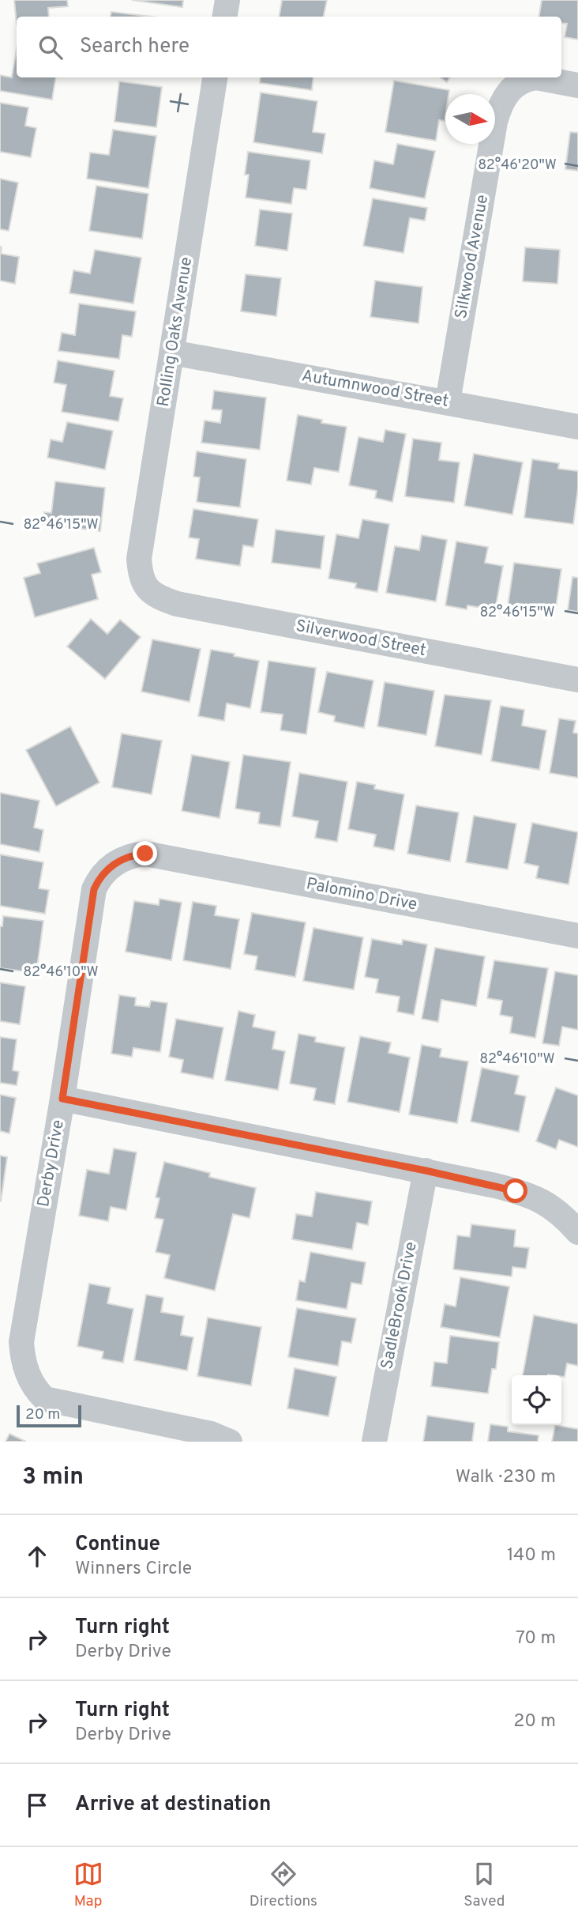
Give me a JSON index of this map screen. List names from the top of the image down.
{
  "streets": {
    "street": [
      "Silkwood Avenue",
      "Rolling Oaks Avenue",
      "Autumnwood Street",
      "Silverwood Street",
      "Palomino Drive",
      "Derby Drive",
      "SadleBrook Drive"
    ]
  },
  "crossings": [
    ["Silkwood Avenue", "Autumnwood Street"],
    ["Rolling Oaks Avenue", "Autumnwood Street"],
    ["Rolling Oaks Avenue", "Silverwood Street"],
    ["Palomino Drive", "Derby Drive"]
  ],
  "scale_bar": "20 m",
  "north": "right",
  "page": {
    "search": "Search here",
    "scale": "20 m",
    "heading": ["3 min", "Walk · 230 m"],
    "list": [
      ["Continue", "Winners Circle", "140 m"],
      ["Turn right", "Derby Drive", "70 m"],
      ["Turn right", "Derby Drive", "20 m"],
      "Arrive at destination"
    ],
    "nav": ["Map", "Directions", "Saved"]
  },
  "coordinates": ["82°46'20\"W", "82°46'15\"W", "82°46'10\"W"]
}
